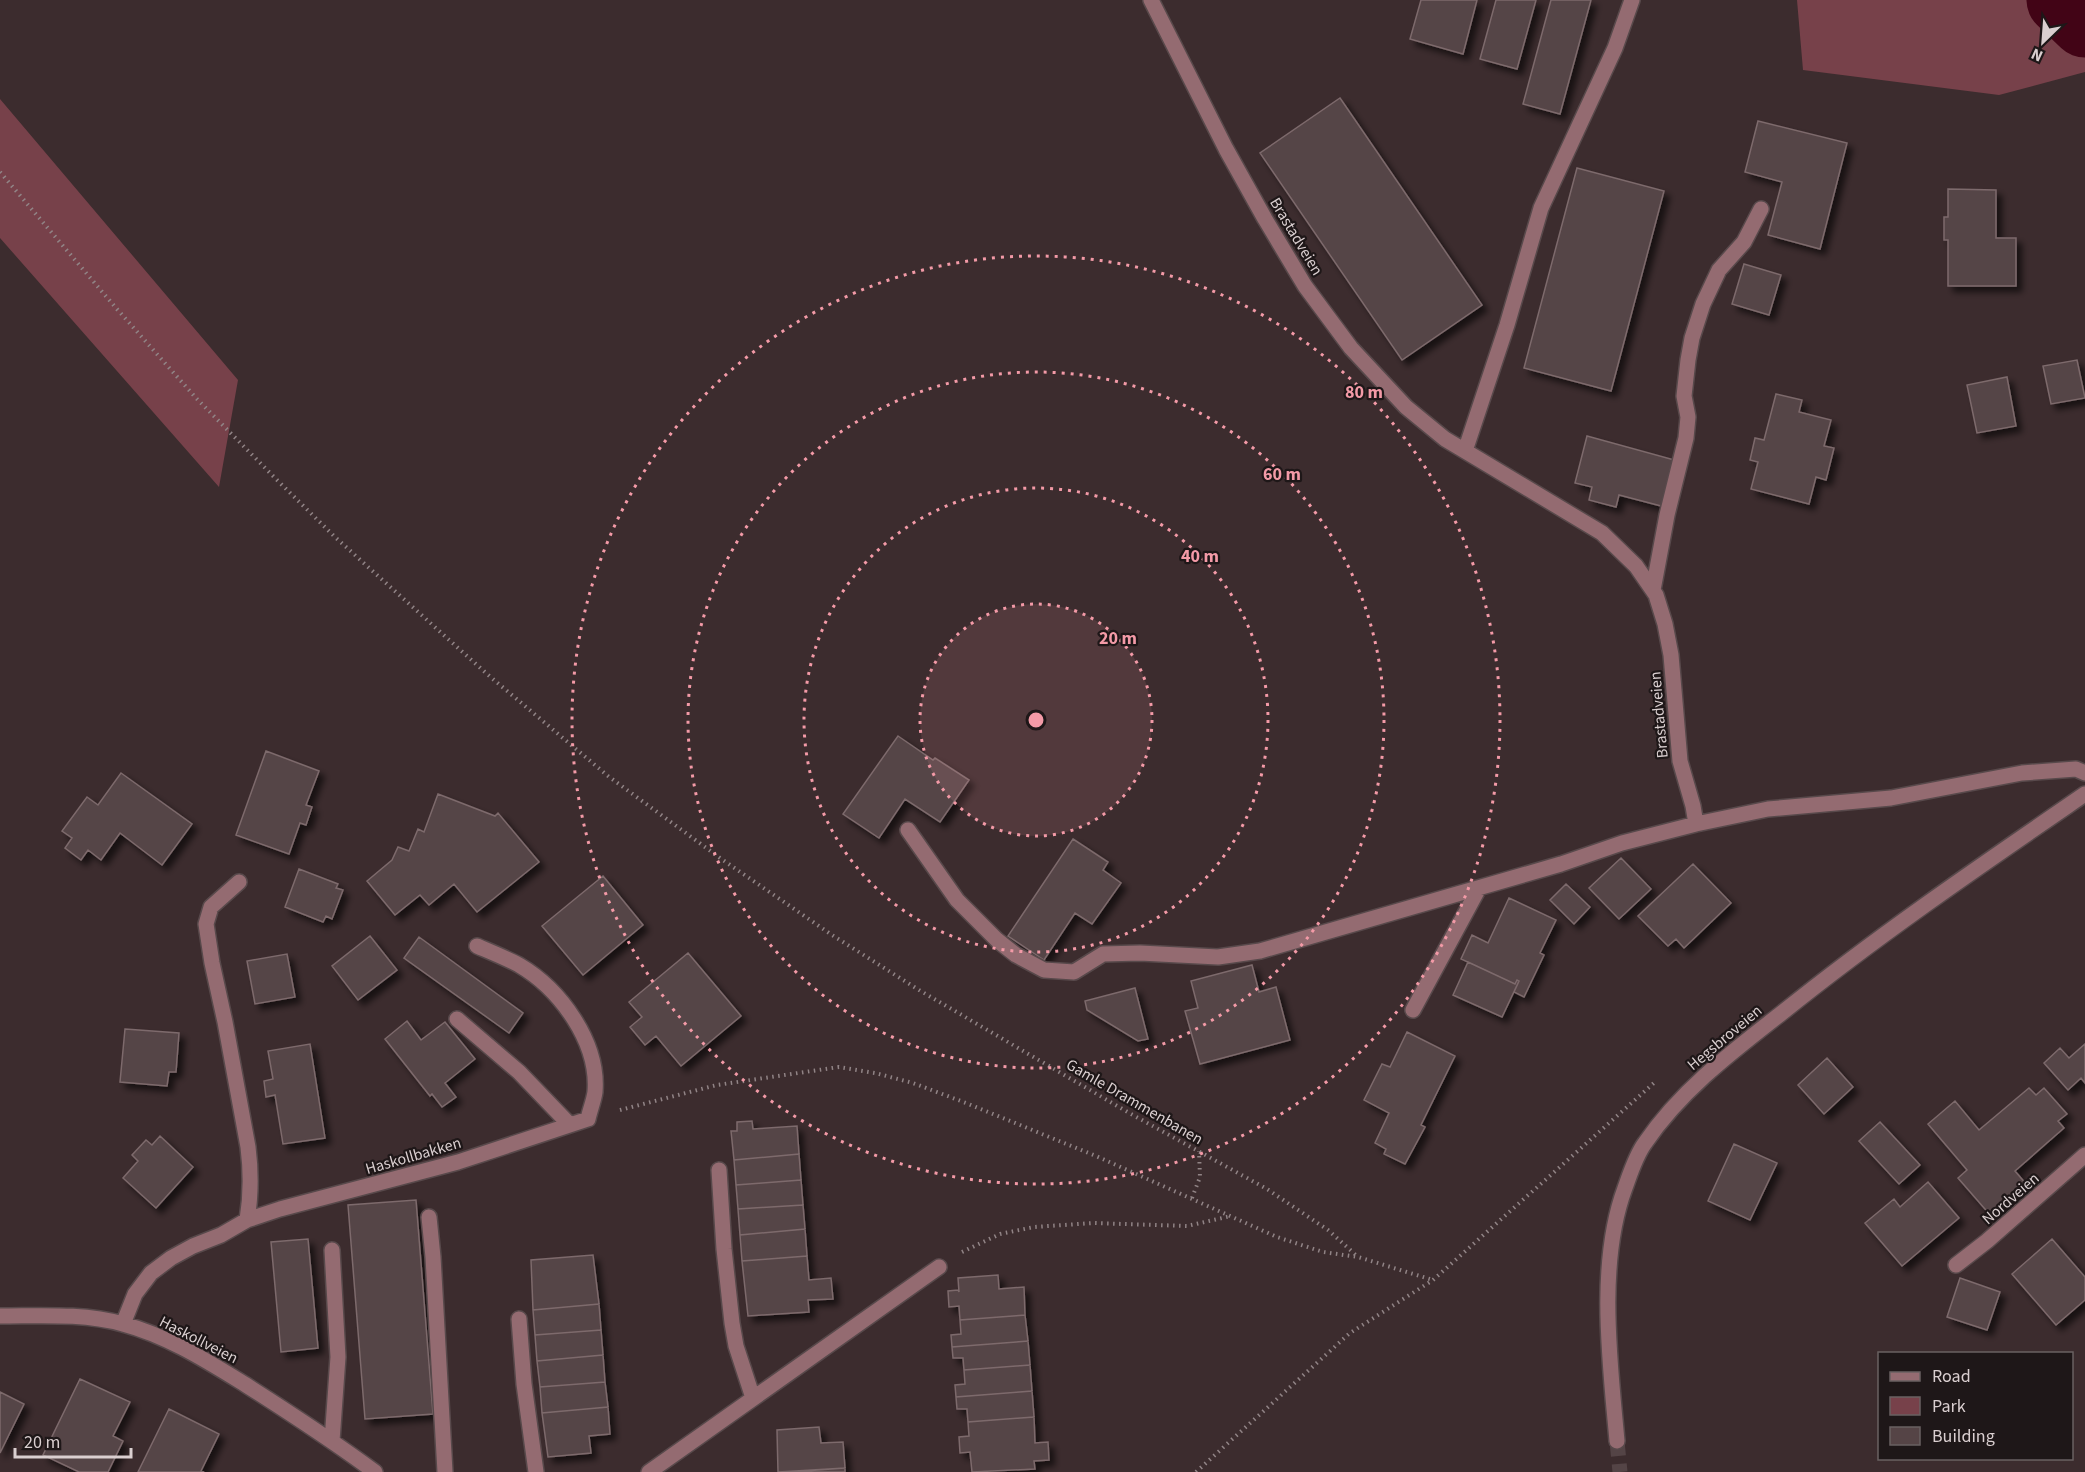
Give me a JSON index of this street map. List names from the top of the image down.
{
  "streets": {
    "street": [
      "Brastadveien",
      "Hegsbroveien",
      "Haskollbakken",
      "Nordveien",
      "Haskollveien"
    ],
    "path": ["Gamle Drammenbanen"]
  },
  "crossings": [
    ["Haskollbakken", "Haskollveien"]
  ],
  "legend": ["Road", "Park", "Building"],
  "scale_bar": "20 m",
  "north": "bottom left",
  "rings": [
    "80 m",
    "60 m",
    "40 m",
    "20 m"
  ]
}
